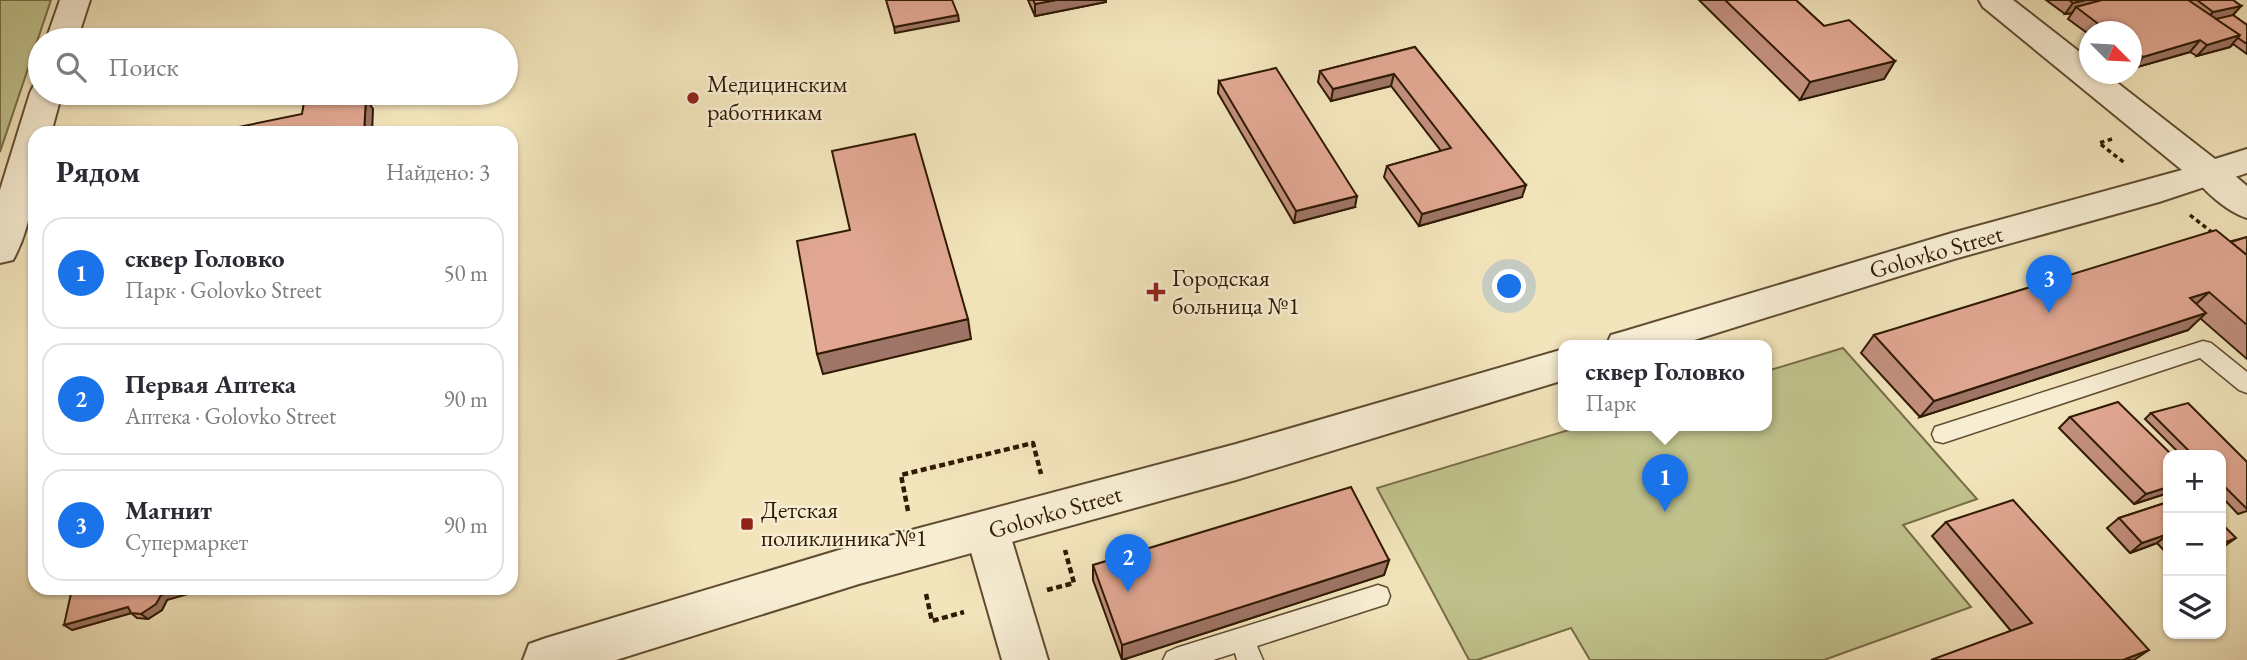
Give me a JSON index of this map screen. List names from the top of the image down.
{
  "streets": {
    "street": ["Golovko Street"]
  },
  "places": {
    "other": ["Медицинским работникам"],
    "health": ["Городская больница №1"],
    "transit": ["Детская поликлиника №1"]
  },
  "north": "bottom right",
  "page": {
    "search": "Поиск",
    "heading": ["Рядом", "Найдено: 3"],
    "list": [
      {
        "mark": "1",
        "name": "сквер Головко",
        "note": "Парк · Golovko Street",
        "value": "50 m"
      },
      {
        "mark": "2",
        "name": "Первая Аптека",
        "note": "Аптека · Golovko Street",
        "value": "90 m"
      },
      {
        "mark": "3",
        "name": "Магнит",
        "note": "Супермаркет",
        "value": "90 m"
      }
    ],
    "pins": ["3", "1", "2"],
    "popup": ["сквер Головко", "Парк"],
    "map_buttons": ["+", "−"]
  }
}
